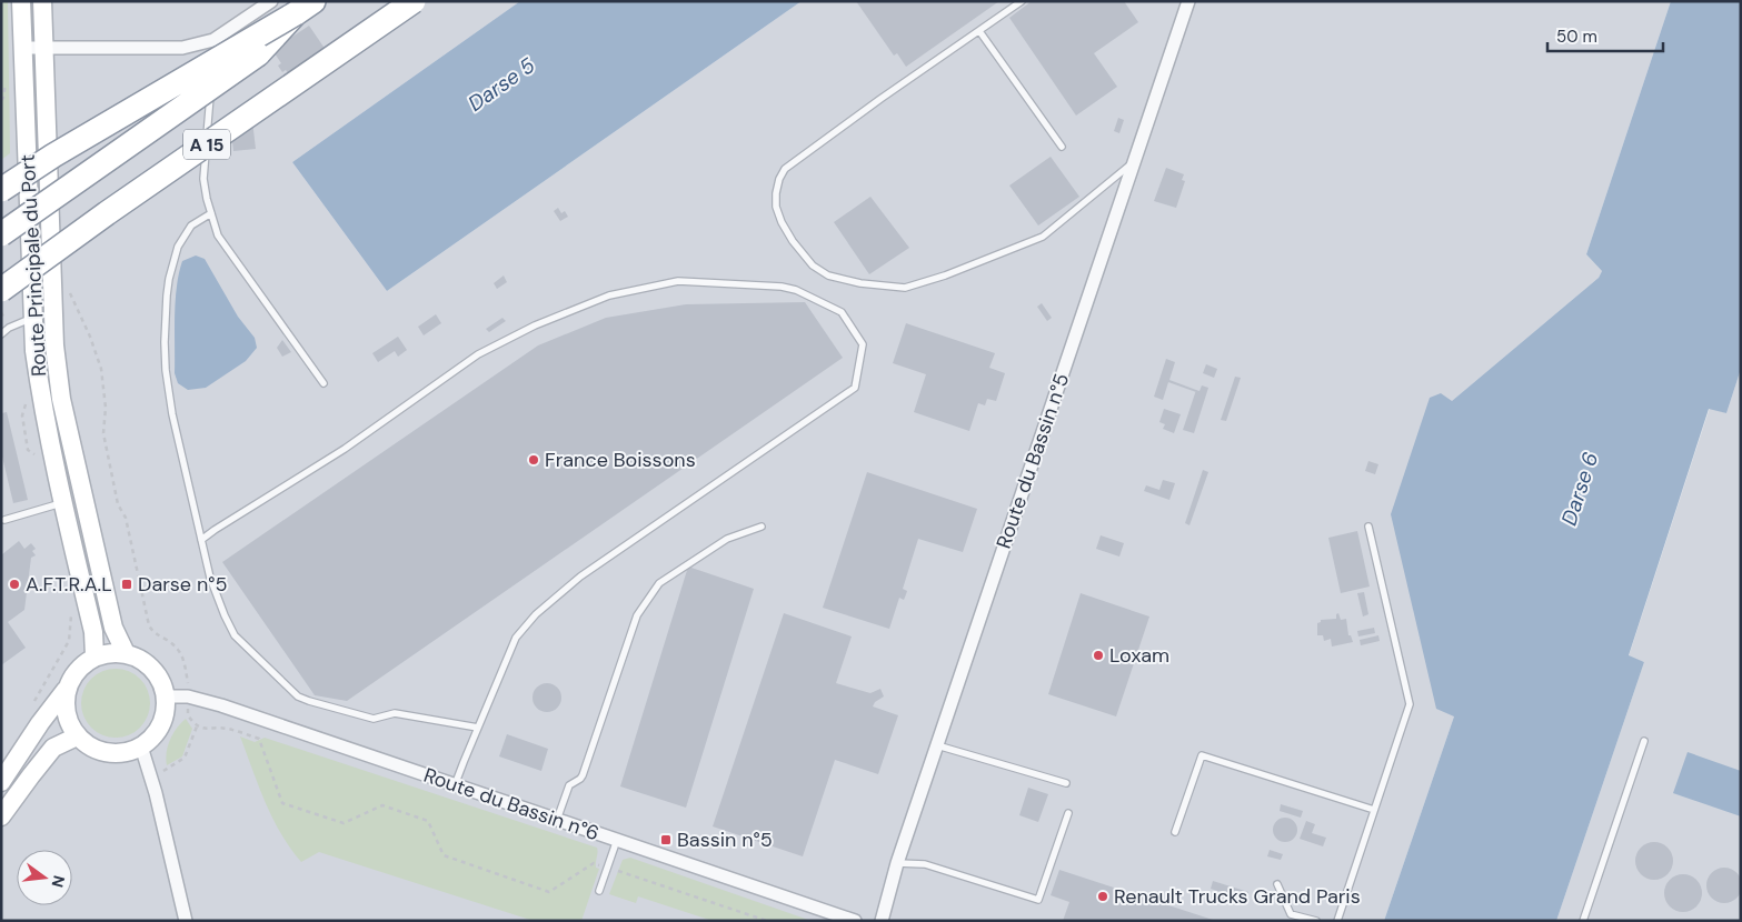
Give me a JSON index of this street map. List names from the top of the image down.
{
  "streets": {
    "highway": ["A 15"],
    "main road": ["Route Principale du Port"],
    "street": ["Route du Bassin n°5", "Route du Bassin n°6"]
  },
  "crossings": [
    ["Route Principale du Port", "Route du Bassin n°6"]
  ],
  "water": ["Darse 5", "Darse 6"],
  "places": {
    "other": [
      "France Boissons",
      "A.F.T.R.A.L",
      "Loxam",
      "Renault Trucks Grand Paris"
    ],
    "transit": ["Darse n°5", "Bassin n°5"]
  },
  "scale_bar": "50 m",
  "north": "right"
}
